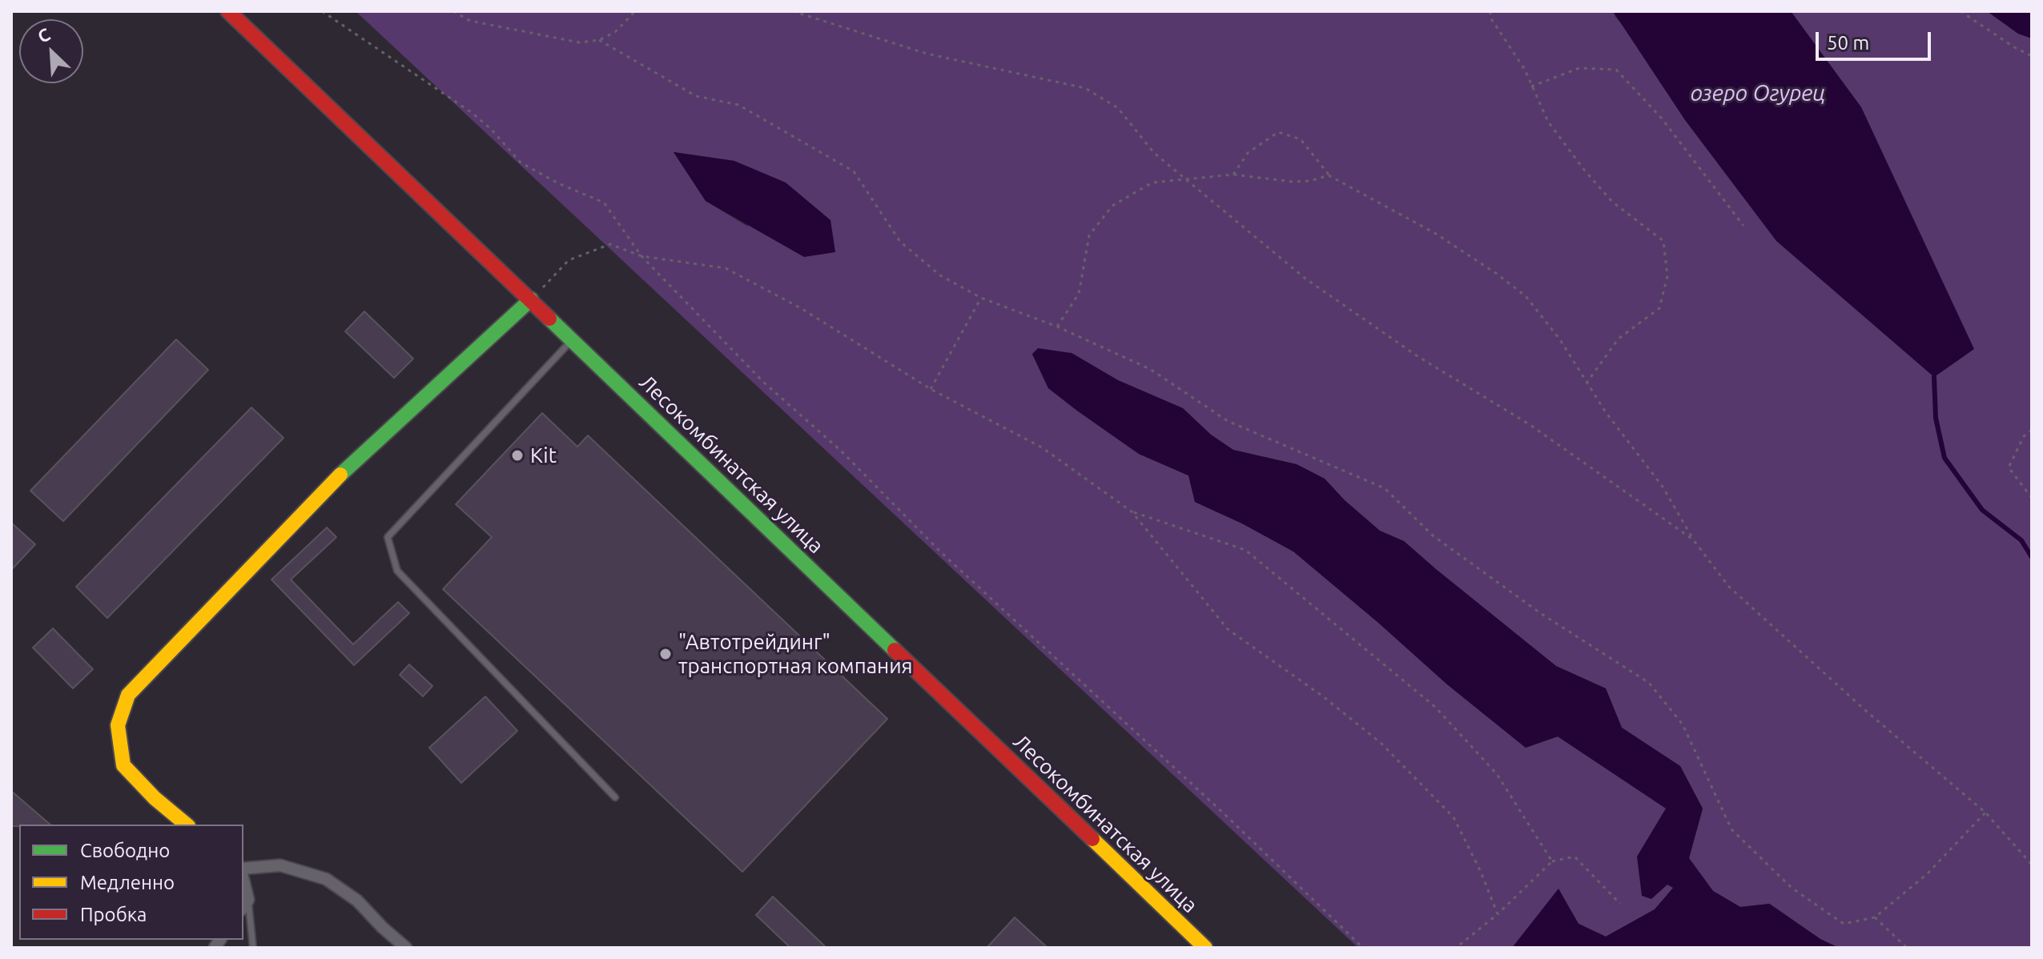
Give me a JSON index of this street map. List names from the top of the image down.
{
  "streets": {
    "street": ["Лесокомбинатская улица"]
  },
  "water": ["озеро Огурец"],
  "places": ["Kit", "\"Автотрейдинг\" транспортная компания"],
  "legend": ["Свободно", "Медленно", "Пробка"],
  "scale_bar": "50 m",
  "north": "top left"
}
